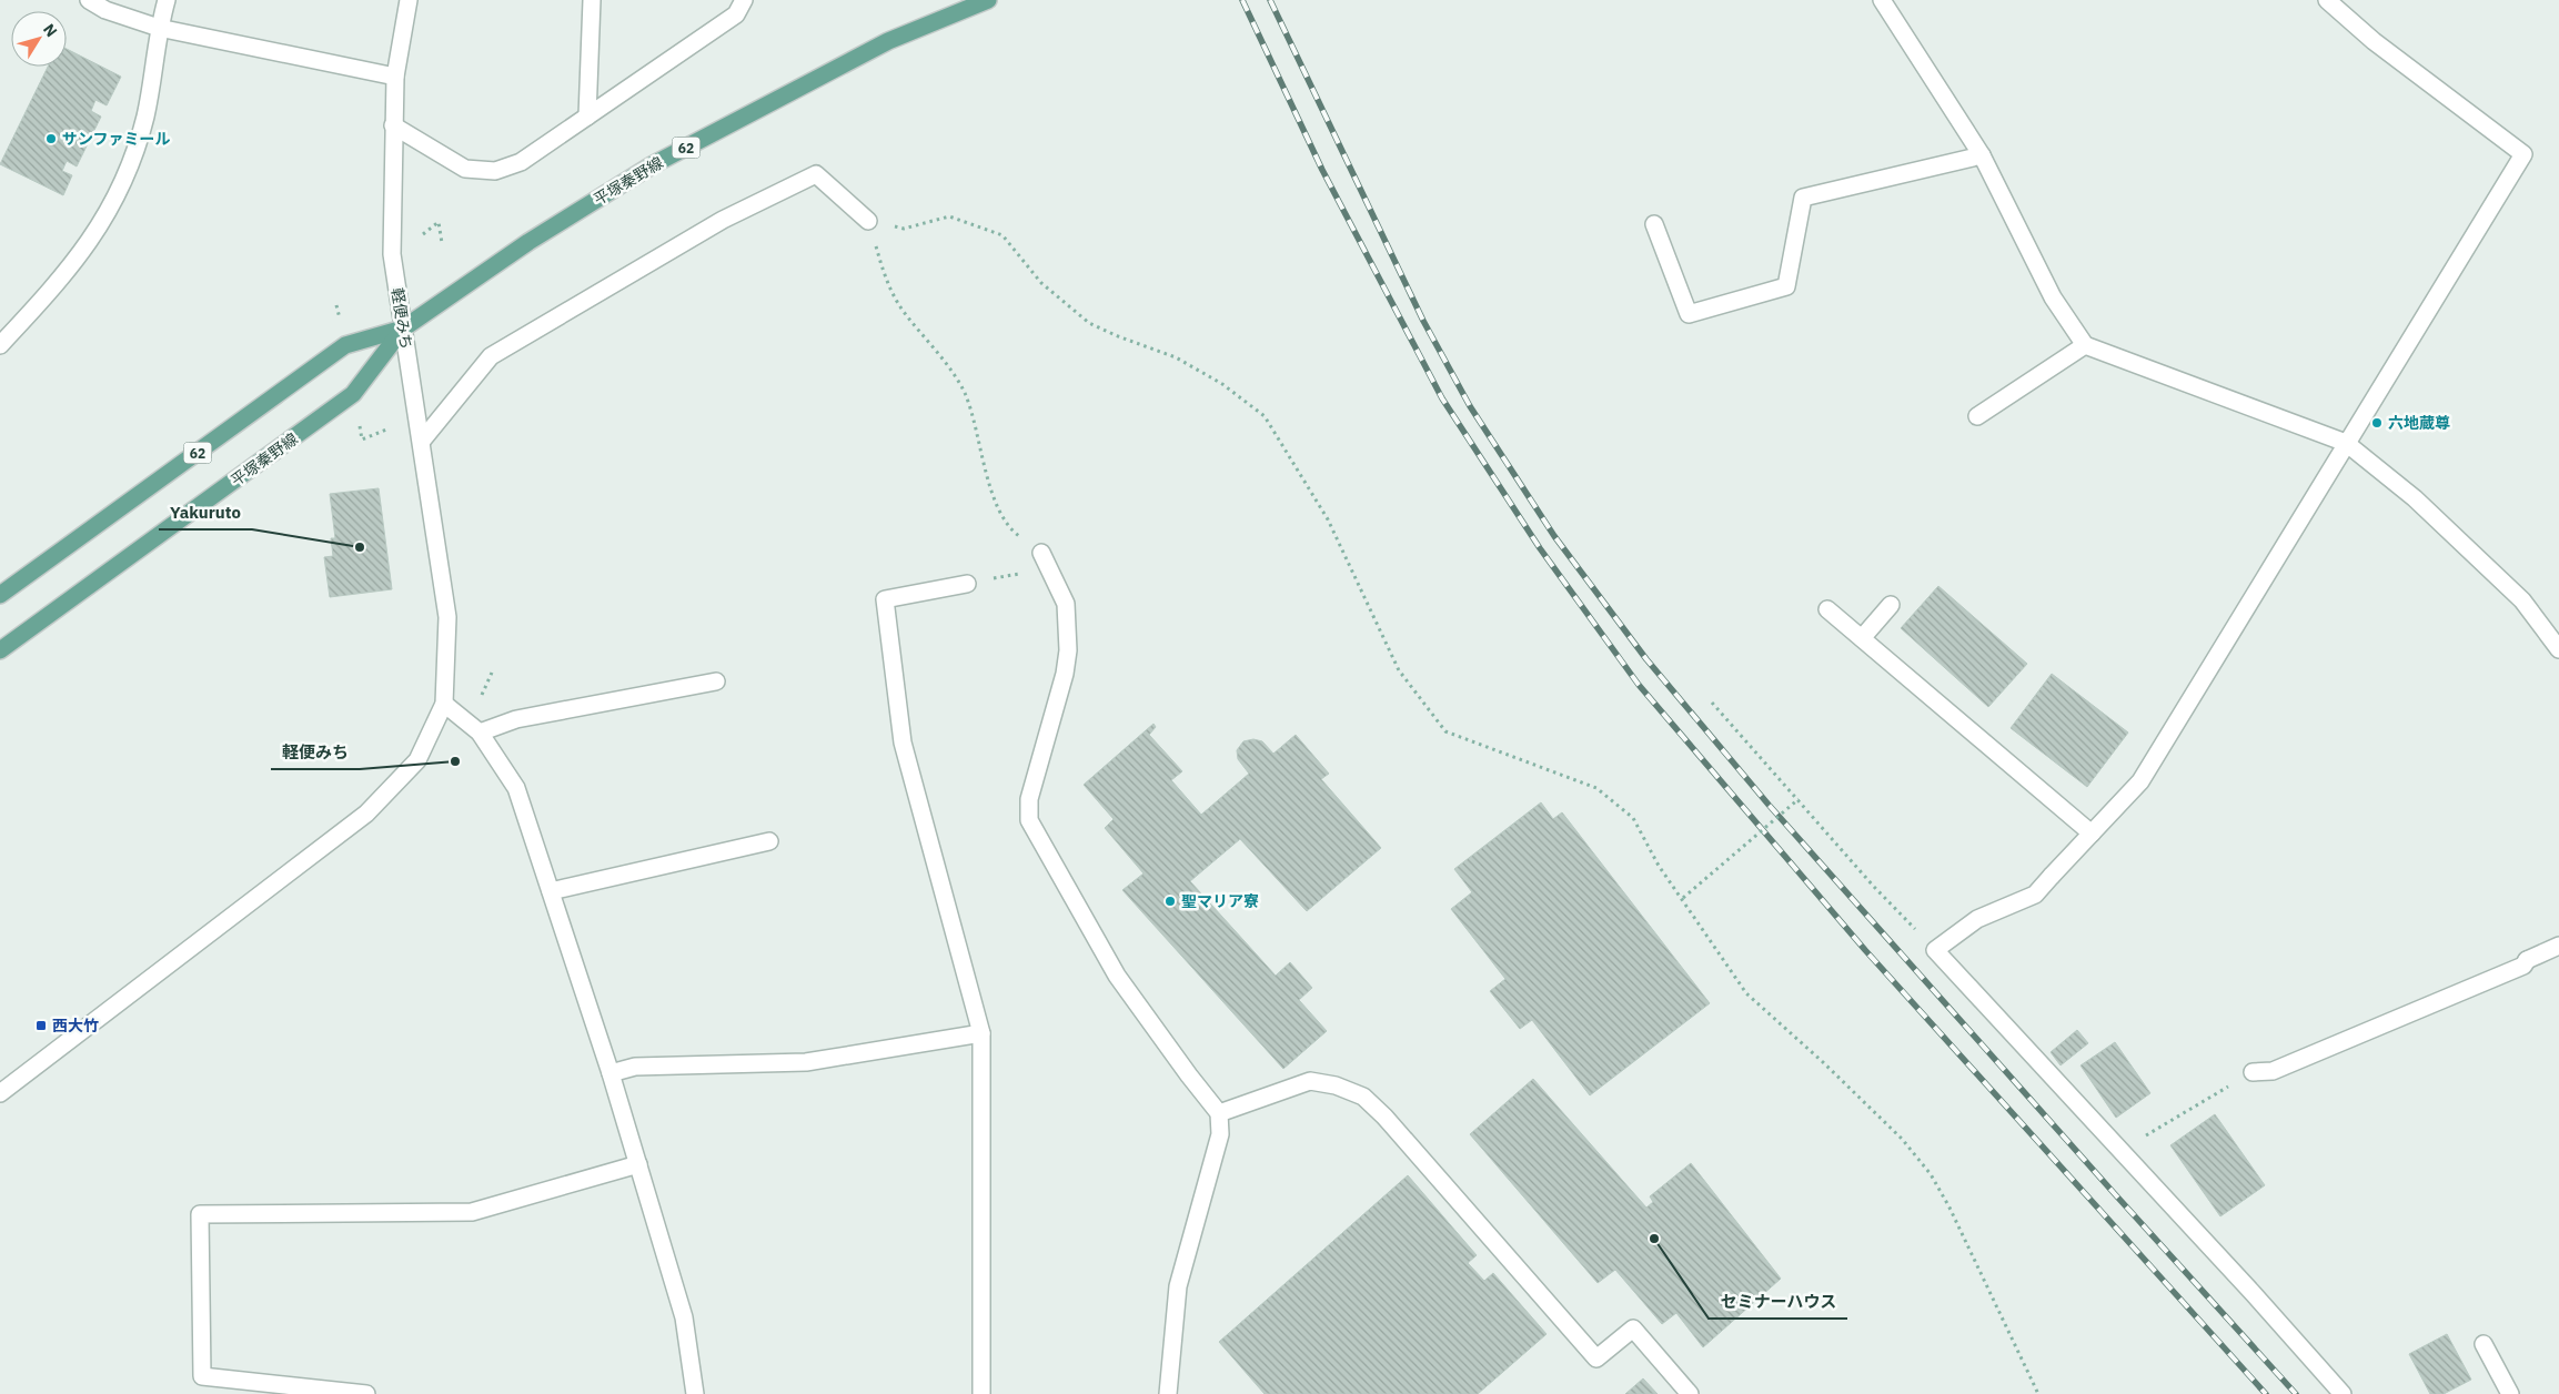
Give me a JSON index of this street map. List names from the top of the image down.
{
  "streets": {
    "main road": ["62", "平塚秦野線"],
    "street": ["軽便みち"]
  },
  "crossings": [
    ["平塚秦野線", "軽便みち"]
  ],
  "places": {
    "other": [
      "サンファミール",
      "六地蔵尊",
      "Yakuruto",
      "軽便みち",
      "聖マリア寮",
      "セミナーハウス"
    ],
    "transit": ["西大竹"]
  },
  "north": "top right"
}
